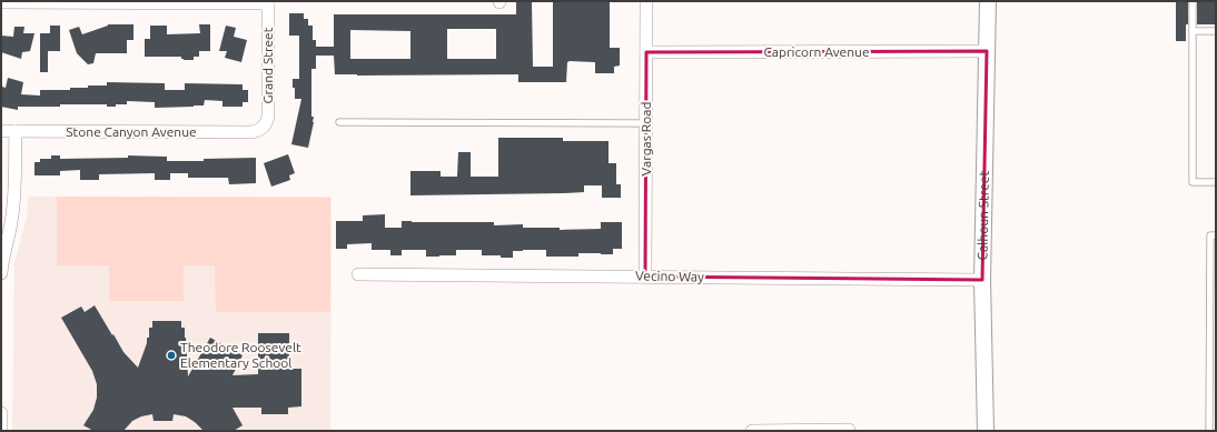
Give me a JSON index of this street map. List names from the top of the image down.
{
  "streets": {
    "street": [
      "Capricorn Avenue",
      "Grand Street",
      "Stone Canyon Avenue",
      "Vargas Road",
      "Calhoun Street",
      "Vecino Way"
    ]
  },
  "crossings": [
    ["Capricorn Avenue", "Vargas Road"],
    ["Capricorn Avenue", "Calhoun Street"],
    ["Grand Street", "Stone Canyon Avenue"],
    ["Vargas Road", "Vecino Way"],
    ["Calhoun Street", "Vecino Way"]
  ],
  "places": ["Theodore Roosevelt Elementary School"]
}
